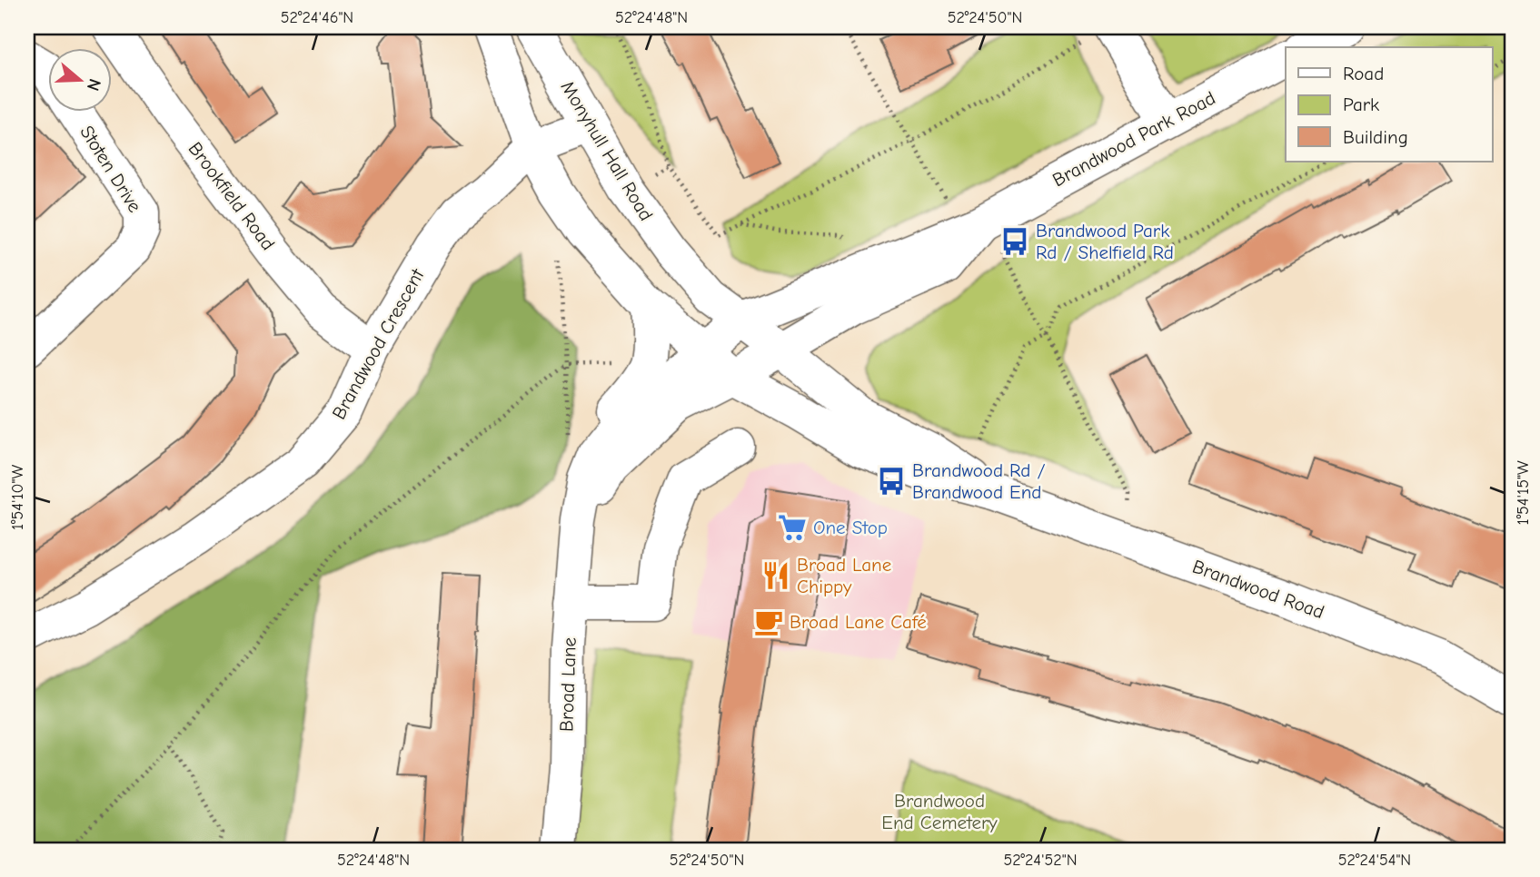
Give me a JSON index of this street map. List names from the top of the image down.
{
  "streets": {
    "street": [
      "Brandwood Park Road",
      "Monyhull Hall Road",
      "Stoten Drive",
      "Brookfield Road",
      "Brandwood Crescent",
      "Brandwood Road",
      "Broad Lane"
    ]
  },
  "crossings": [
    ["Brandwood Park Road", "Monyhull Hall Road"],
    ["Brandwood Park Road", "Brandwood Road"],
    ["Brandwood Park Road", "Broad Lane"],
    ["Monyhull Hall Road", "Brandwood Crescent"],
    ["Monyhull Hall Road", "Brandwood Road"],
    ["Monyhull Hall Road", "Broad Lane"],
    ["Brookfield Road", "Brandwood Crescent"],
    ["Brandwood Road", "Broad Lane"]
  ],
  "parks": ["Brandwood End Cemetery"],
  "places": {
    "bus stop": ["Brandwood Park Rd / Shelfield Rd", "Brandwood Rd / Brandwood End"],
    "supermarket": ["One Stop"],
    "restaurant": ["Broad Lane Chippy"],
    "cafe": ["Broad Lane Café"]
  },
  "legend": ["Road", "Park", "Building"],
  "north": "right",
  "coordinates": [
    "52°24'46\"N",
    "52°24'48\"N",
    "52°24'50\"N",
    "1°54'15\"W",
    "1°54'10\"W",
    "52°24'52\"N",
    "52°24'54\"N"
  ]
}
